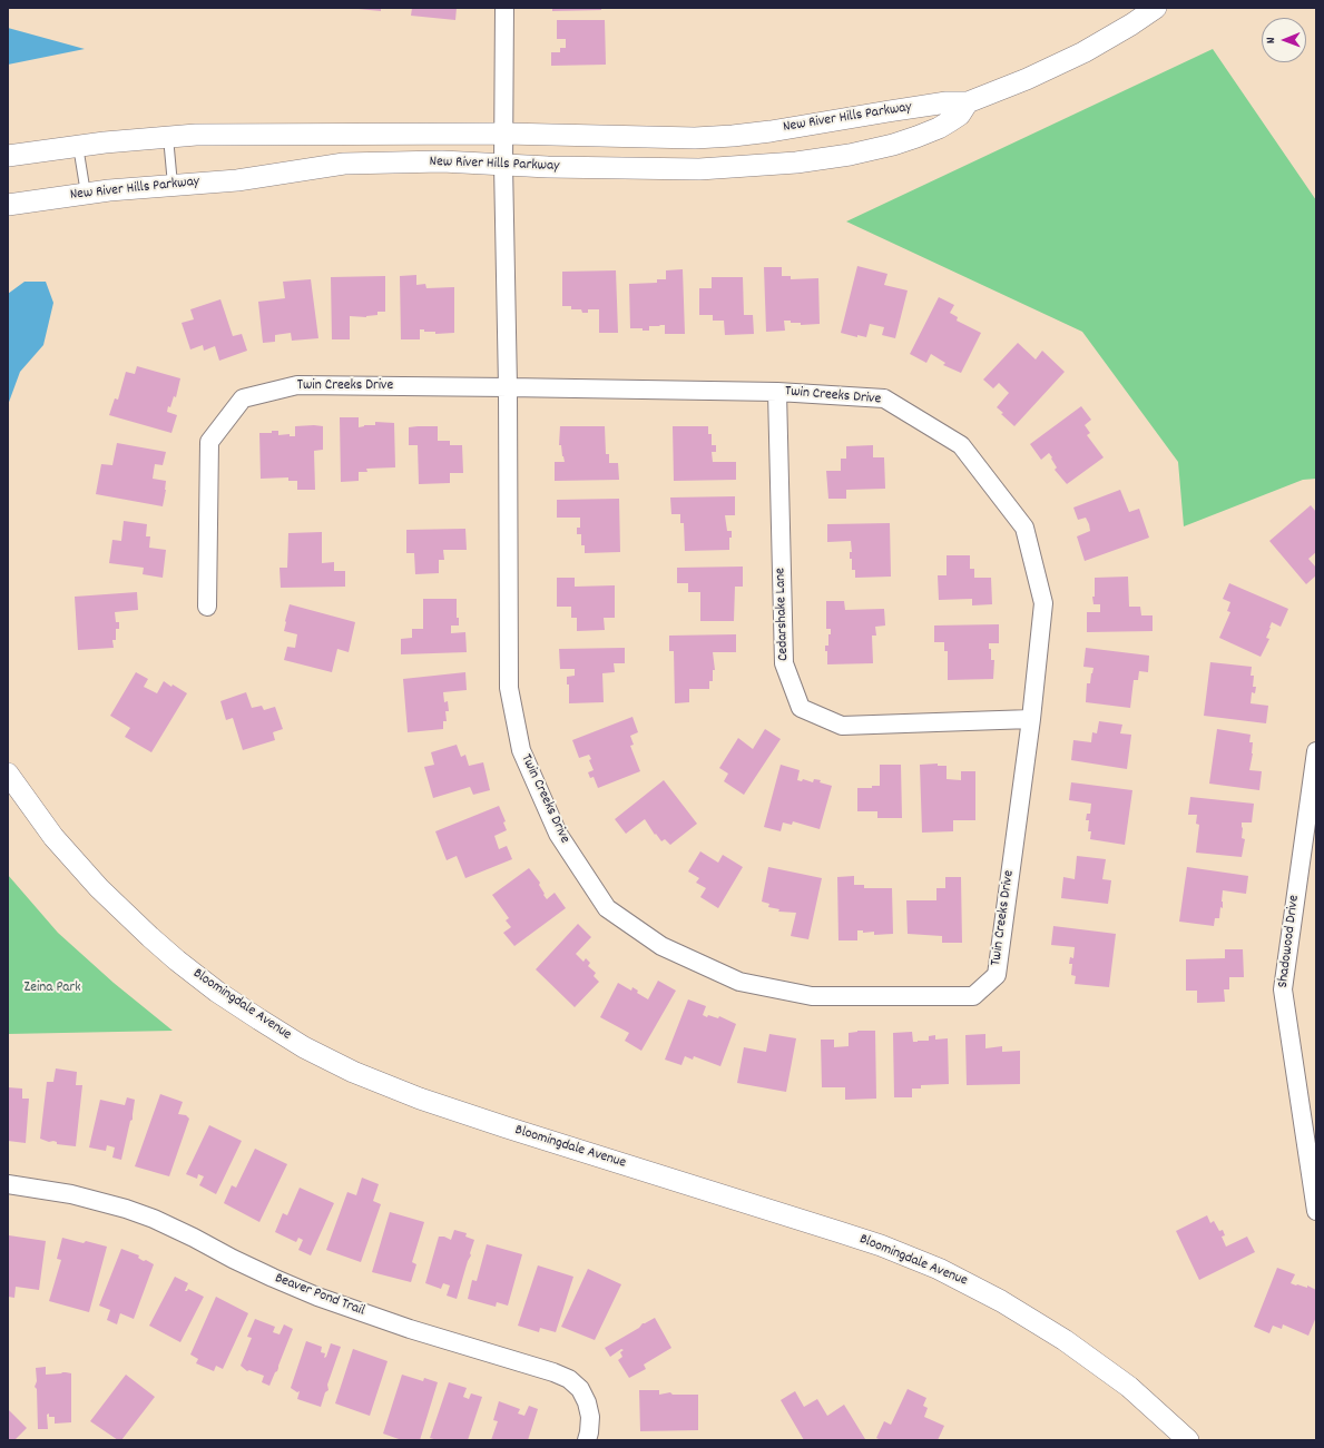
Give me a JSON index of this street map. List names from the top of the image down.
{
  "streets": {
    "street": [
      "New River Hills Parkway",
      "Twin Creeks Drive",
      "Cedarshake Lane",
      "Shadowood Drive",
      "Bloomingdale Avenue",
      "Beaver Pond Trail"
    ]
  },
  "crossings": [
    ["New River Hills Parkway", "Twin Creeks Drive"],
    ["Twin Creeks Drive", "Cedarshake Lane"]
  ],
  "parks": ["Zeina Park"],
  "north": "left"
}
